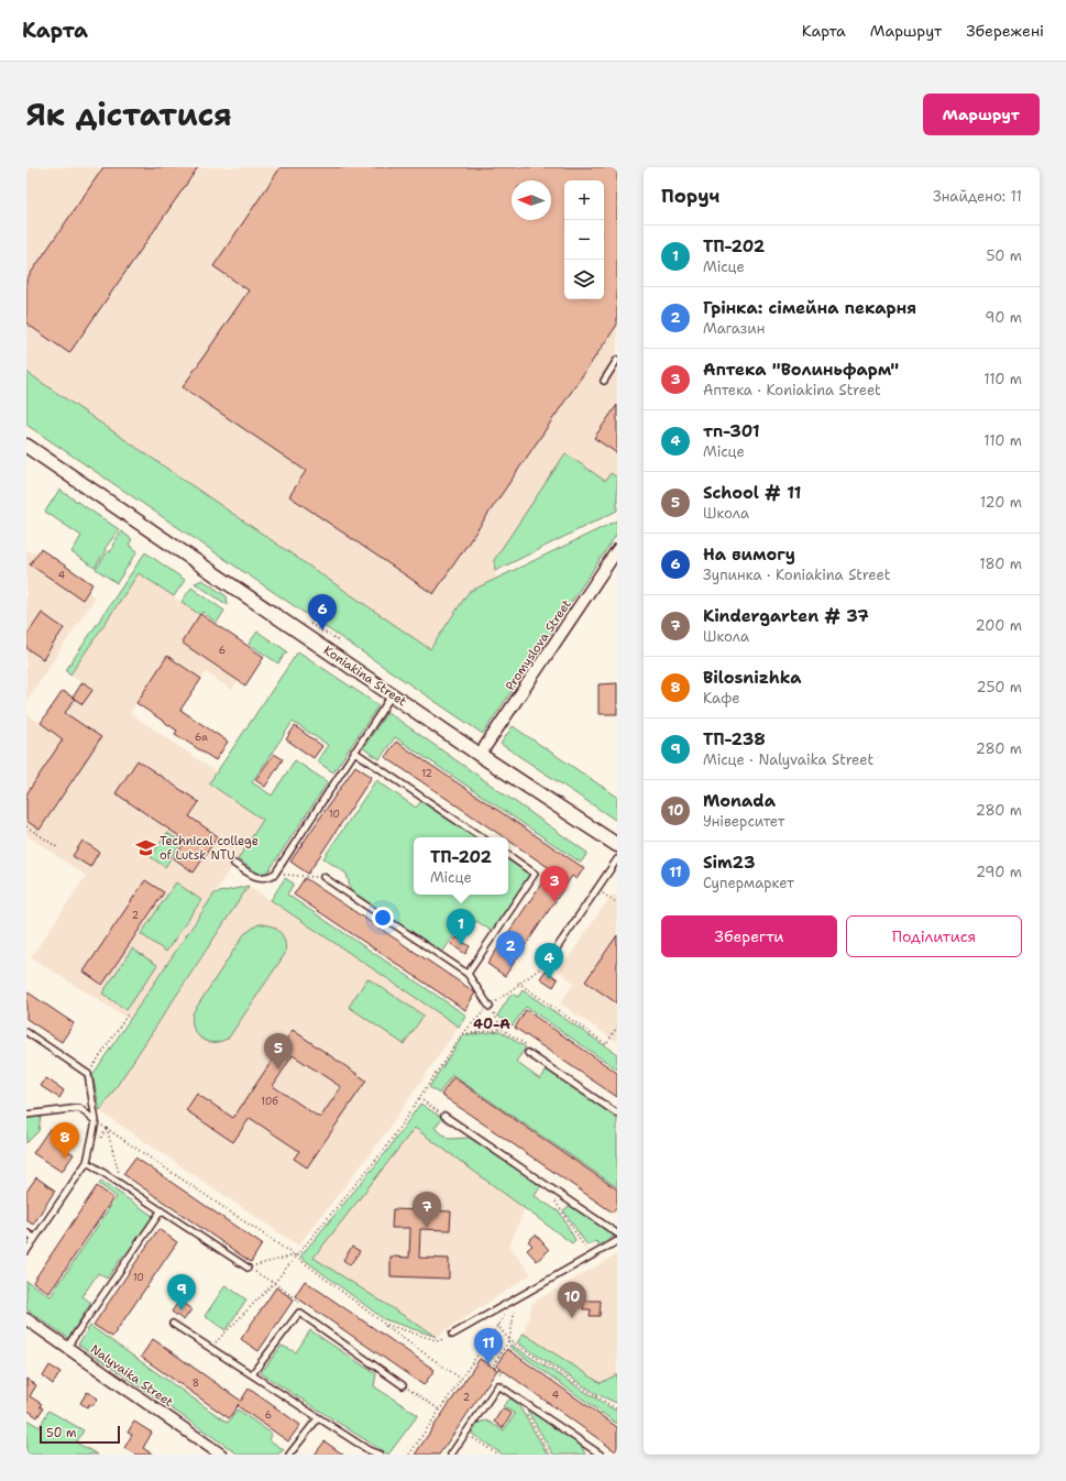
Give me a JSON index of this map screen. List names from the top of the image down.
{
  "streets": {
    "street": ["Promyslova Street", "Koniakina Street", "Nalyvaika Street"]
  },
  "crossings": [
    ["Promyslova Street", "Koniakina Street"]
  ],
  "districts": ["40-А"],
  "places": {
    "school or university": ["Technical college of Lutsk NTU"]
  },
  "house_numbers": [
    "4",
    "6",
    "6а",
    "12",
    "10",
    "2",
    "10б",
    "10",
    "8",
    "4",
    "2",
    "6"
  ],
  "scale_bar": "50 m",
  "north": "left",
  "page": {
    "header": "Карта",
    "nav": ["Карта", "Маршрут", "Збережені"],
    "title": "Як дістатися",
    "buttons": [
      "Маршрут",
      ["Зберегти", "Поділитися"]
    ],
    "heading": ["Поруч", "Знайдено: 11"],
    "map_buttons": ["+", "−"],
    "list": [
      {
        "mark": "1",
        "name": "ТП-202",
        "note": "Місце",
        "value": "50 m"
      },
      {
        "mark": "2",
        "name": "Грінка: сімейна пекарня",
        "note": "Магазин",
        "value": "90 m"
      },
      {
        "mark": "3",
        "name": "Аптека \"Волиньфарм\"",
        "note": "Аптека · Koniakina Street",
        "value": "110 m"
      },
      {
        "mark": "4",
        "name": "тп-301",
        "note": "Місце",
        "value": "110 m"
      },
      {
        "mark": "5",
        "name": "School # 11",
        "note": "Школа",
        "value": "120 m"
      },
      {
        "mark": "6",
        "name": "На вимогу",
        "note": "Зупинка · Koniakina Street",
        "value": "180 m"
      },
      {
        "mark": "7",
        "name": "Kindergarten # 37",
        "note": "Школа",
        "value": "200 m"
      },
      {
        "mark": "8",
        "name": "Bilosnizhka",
        "note": "Кафе",
        "value": "250 m"
      },
      {
        "mark": "9",
        "name": "ТП-238",
        "note": "Місце · Nalyvaika Street",
        "value": "280 m"
      },
      {
        "mark": "10",
        "name": "Monada",
        "note": "Університет",
        "value": "280 m"
      },
      {
        "mark": "11",
        "name": "Sim23",
        "note": "Супермаркет",
        "value": "290 m"
      }
    ],
    "pins": [
      "6",
      "3",
      "1",
      "2",
      "4",
      "5",
      "8",
      "7",
      "9",
      "10",
      "11"
    ],
    "popup": ["ТП-202", "Місце"],
    "scale": "50 m"
  }
}
